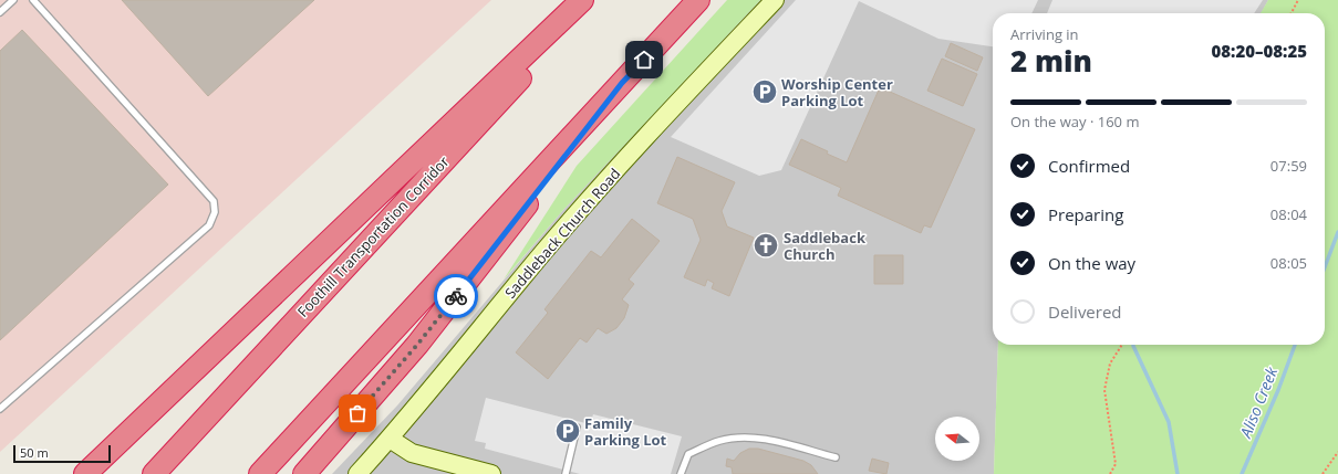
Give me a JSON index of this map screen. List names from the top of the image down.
{
  "streets": {
    "highway": ["Foothill Transportation Corridor"],
    "main road": ["Saddleback Church Road"]
  },
  "water": ["Aliso Creek"],
  "places": {
    "parking": ["Worship Center Parking Lot", "Family Parking Lot"],
    "church": ["Saddleback Church"]
  },
  "scale_bar": "50 m",
  "north": "left",
  "page": {
    "heading": ["2 min", "Arriving in", "08:20–08:25"],
    "bar": "On the way · 160 m",
    "list": [
      ["Confirmed", "07:59"],
      ["Preparing", "08:04"],
      ["On the way", "08:05"],
      "Delivered"
    ],
    "scale": "50 m"
  }
}
